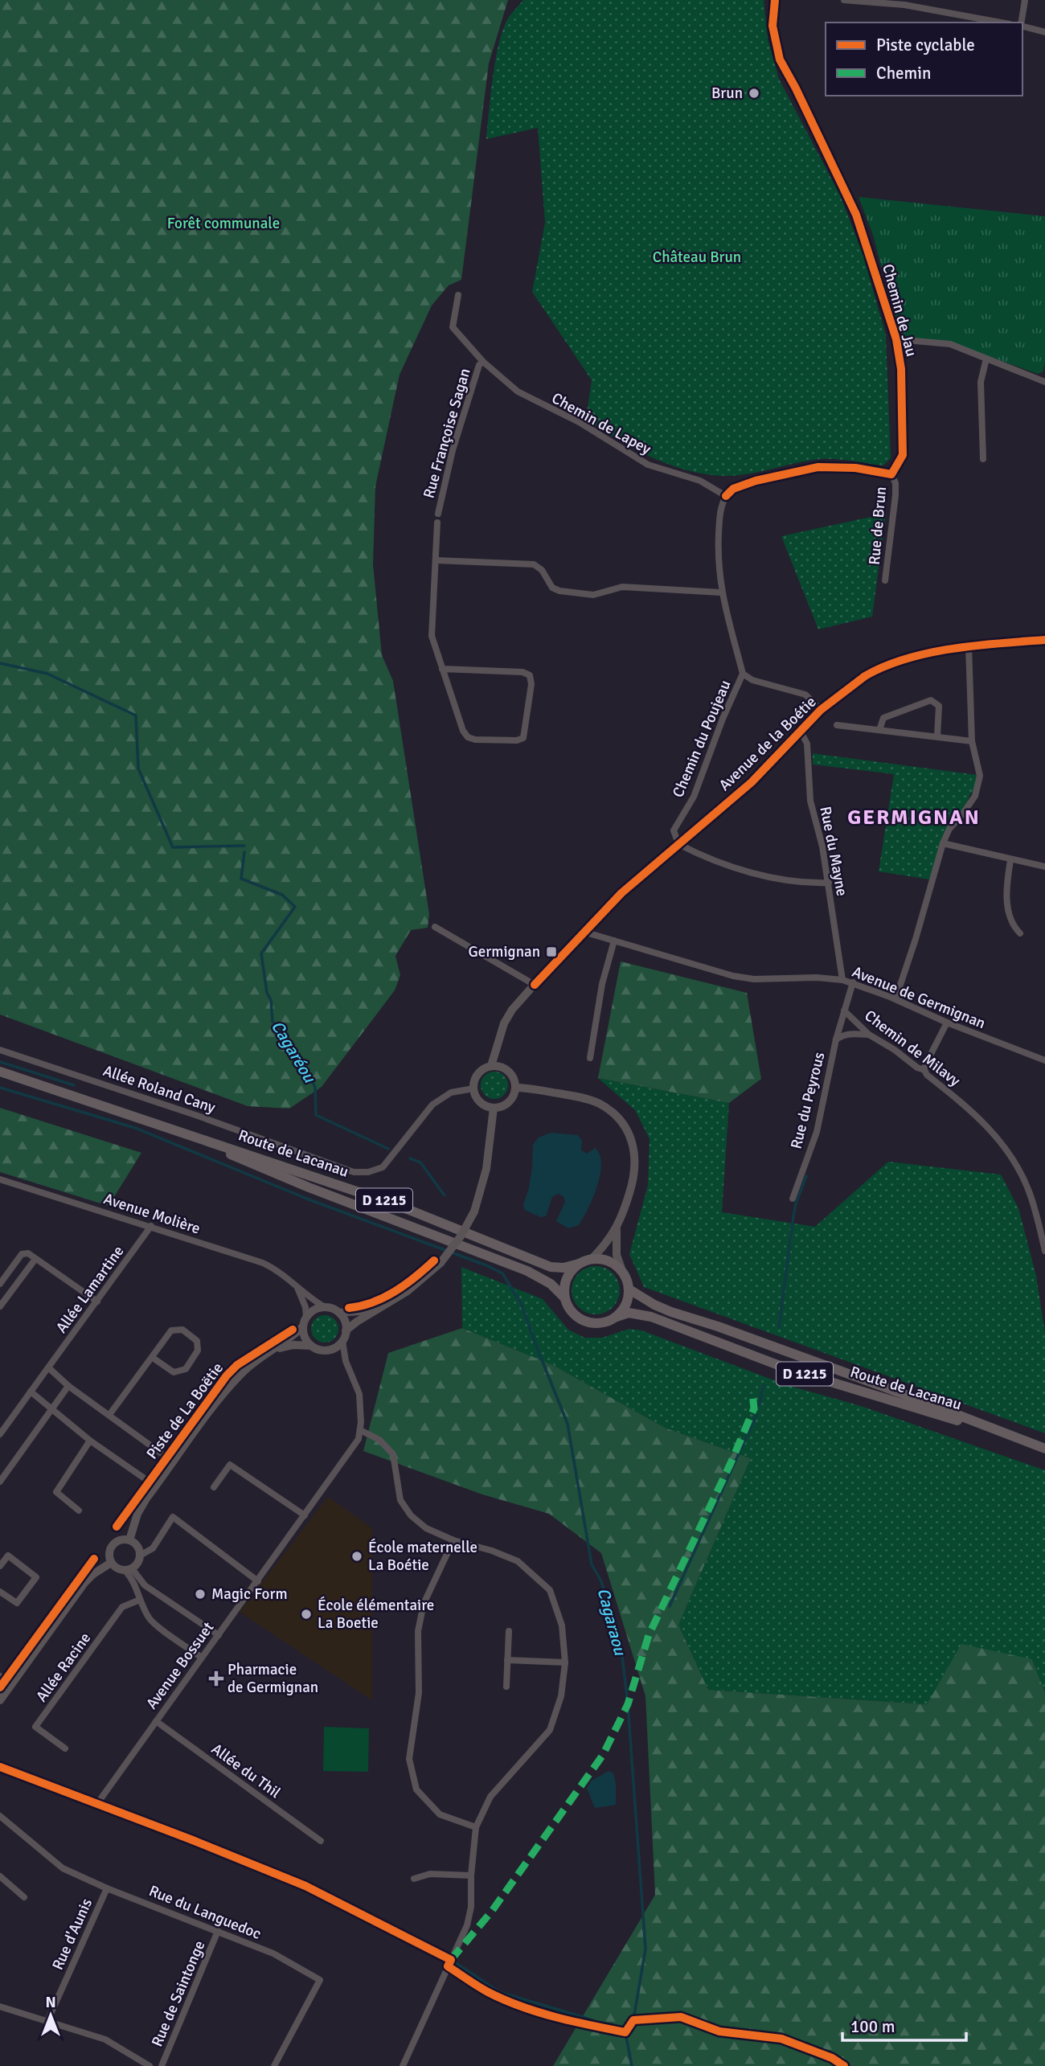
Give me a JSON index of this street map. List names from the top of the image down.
{
  "streets": {
    "main road": ["Avenue de la Boétie", "Route de Lacanau", "D 1215"],
    "street": [
      "Chemin de Jau",
      "Chemin de Lapey",
      "Rue Françoise Sagan",
      "Rue de Brun",
      "Chemin du Poujeau",
      "Rue du Mayne",
      "Avenue de Germignan",
      "Chemin de Milavy",
      "Allée Roland Cany",
      "Rue du Peyrous",
      "Avenue Molière",
      "Allée Lamartine",
      "Avenue Bossuet",
      "Allée Racine",
      "Allée du Thil",
      "Rue du Languedoc",
      "Rue d'Aunis",
      "Rue de Saintonge"
    ],
    "cycle path": ["Piste de La Boëtie"]
  },
  "crossings": [
    ["Chemin de Jau", "Rue de Brun"],
    ["Chemin de Lapey", "Rue Françoise Sagan"],
    ["Chemin du Poujeau", "Avenue de la Boétie"],
    ["Avenue de la Boétie", "Rue du Mayne"],
    ["Avenue de la Boétie", "Avenue de Germignan"],
    ["Avenue de la Boétie", "Allée Roland Cany"],
    ["Rue du Mayne", "Avenue de Germignan"],
    ["Avenue de Germignan", "Rue du Peyrous"],
    ["Chemin de Milavy", "Rue du Peyrous"],
    ["Avenue Molière", "Allée Lamartine"],
    ["Avenue Bossuet", "Allée du Thil"],
    ["Rue du Languedoc", "Rue d'Aunis"],
    ["Rue du Languedoc", "Rue de Saintonge"]
  ],
  "districts": ["GERMIGNAN"],
  "water": ["Cagaréou", "Cagaraou"],
  "parks": ["Forêt communale", "Château Brun"],
  "places": {
    "other": [
      "Brun",
      "École maternelle La Boétie",
      "Magic Form",
      "École élémentaire La Boetie"
    ],
    "transit": ["Germignan"],
    "health": ["Pharmacie de Germignan"]
  },
  "legend": ["Piste cyclable", "Chemin"],
  "scale_bar": "100 m",
  "north": "top"
}
